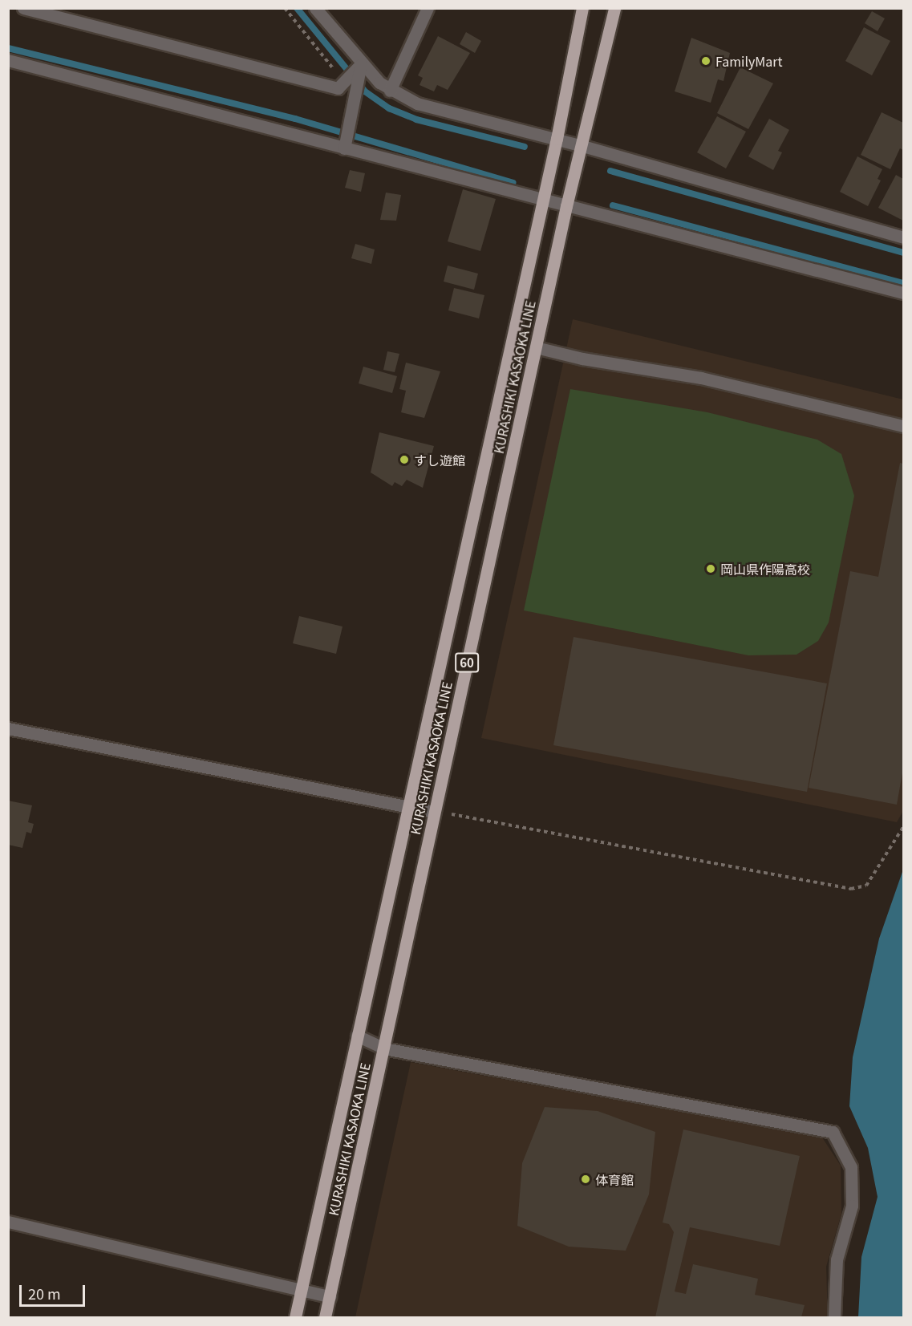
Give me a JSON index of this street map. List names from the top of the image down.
{
  "streets": {
    "main road": ["KURASHIKI KASAOKA LINE", "60"]
  },
  "places": [
    "FamilyMart",
    "すし遊館",
    "岡山県作陽高校",
    "体育館"
  ],
  "scale_bar": "20 m"
}
